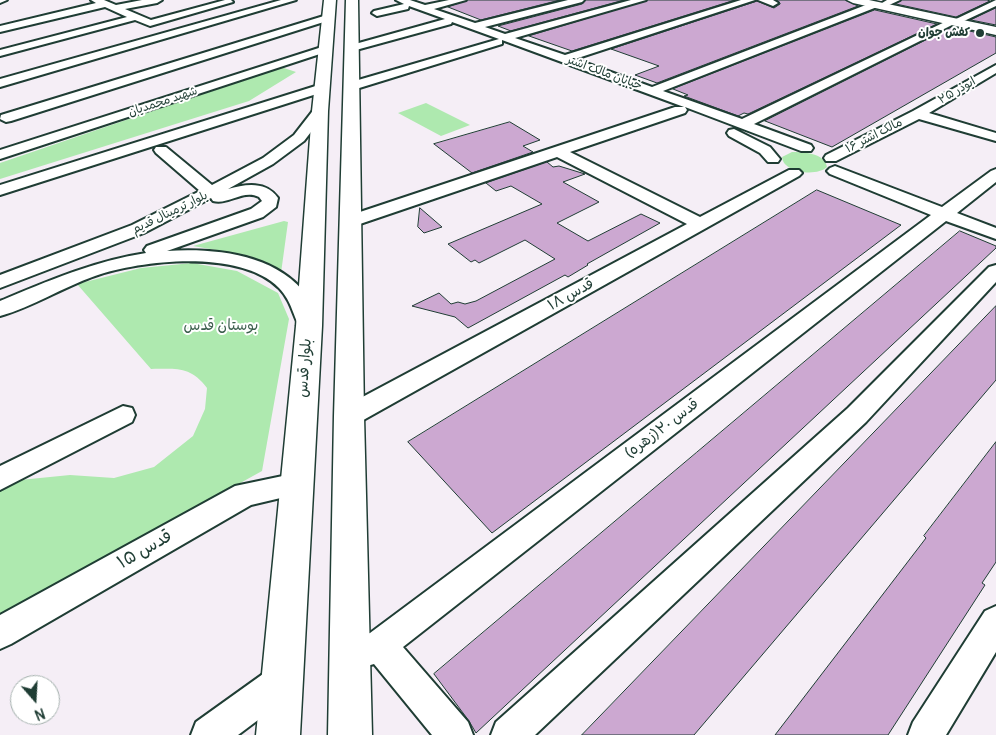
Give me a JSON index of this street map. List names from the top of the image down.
{
  "streets": {
    "main road": ["بلوار قدس"],
    "street": [
      "خیابان مالک اشتر",
      "ابوذر ۲۵",
      "شهید محمدیان",
      "مالک اشتر ۱۶",
      "بلوار ترمینال قدیم",
      "قدس ۱۸",
      "قدس ۲۰(زهره)",
      "قدس ۱۵"
    ]
  },
  "crossings": [
    ["خیابان مالک اشتر", "مالک اشتر ۱۶"],
    ["خیابان مالک اشتر", "قدس ۱۸"],
    ["ابوذر ۲۵", "مالک اشتر ۱۶"],
    ["شهید محمدیان", "بلوار قدس"],
    ["مالک اشتر ۱۶", "قدس ۱۸"],
    ["بلوار ترمینال قدیم", "بلوار قدس"],
    ["بلوار قدس", "قدس ۱۵"]
  ],
  "parks": ["بوستان قدس"],
  "places": ["کفش جوان"],
  "north": "bottom"
}
